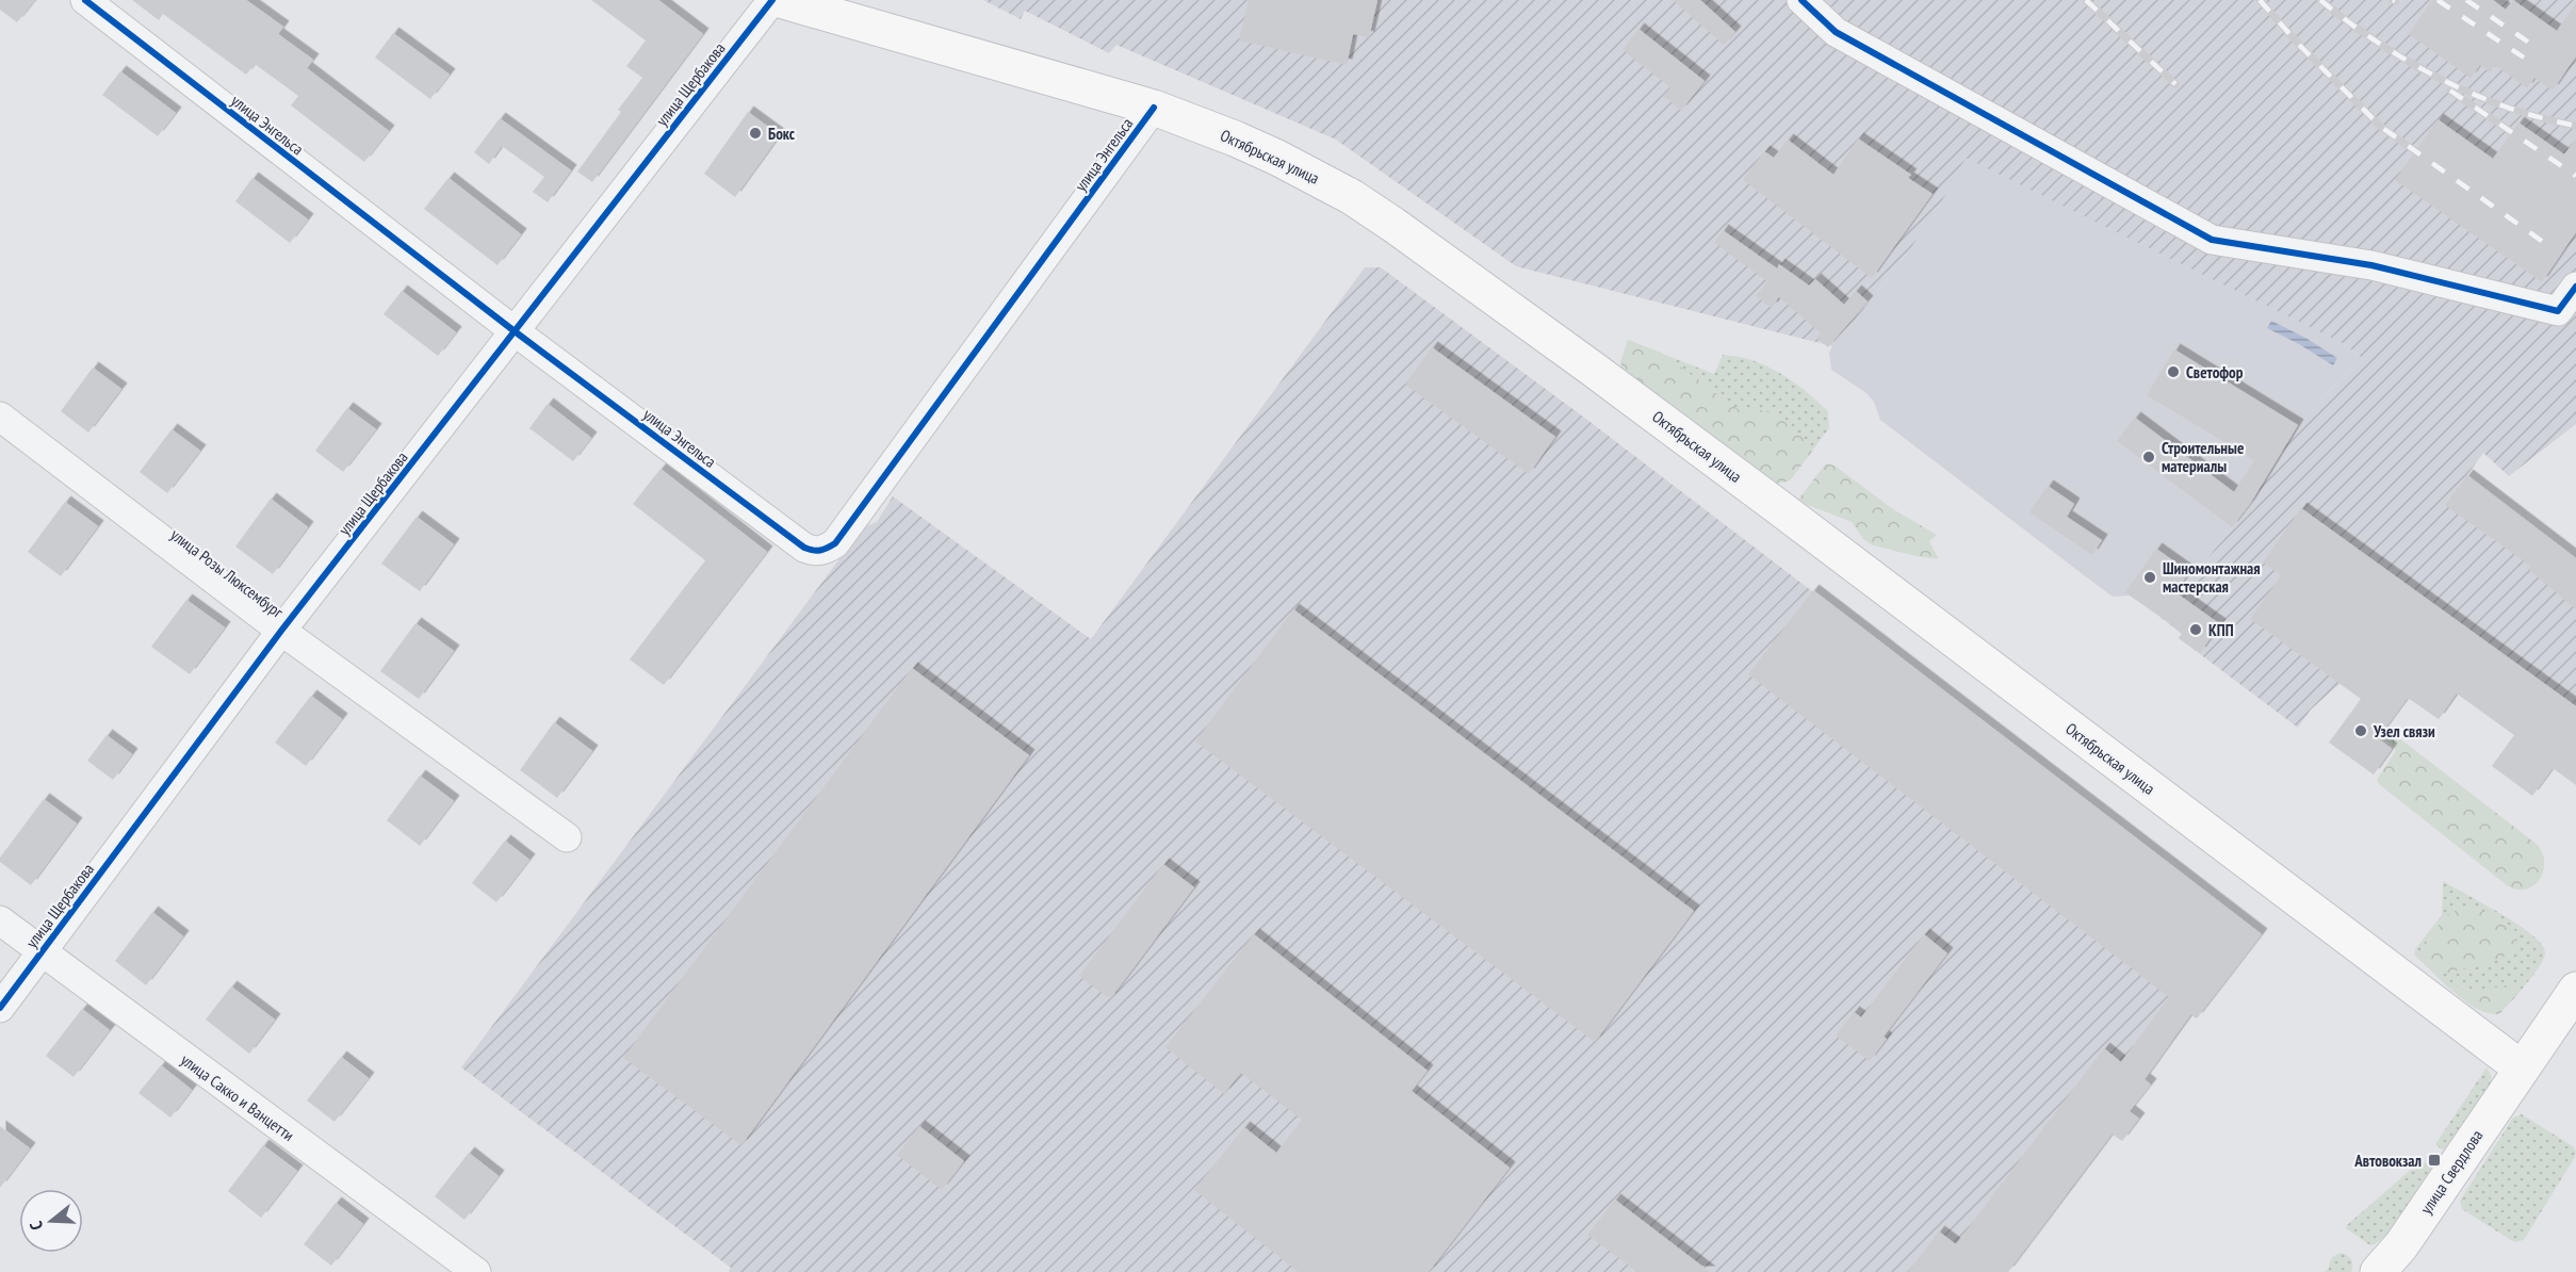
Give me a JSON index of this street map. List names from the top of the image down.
{
  "streets": {
    "main road": ["Октябрьская улица", "улица Свердлова"],
    "street": [
      "улица Щербакова",
      "улица Энгельса",
      "улица Розы Люксембург",
      "улица Сакко и Ванцетти"
    ]
  },
  "crossings": [
    ["улица Щербакова", "улица Энгельса"],
    ["улица Щербакова", "улица Розы Люксембург"],
    ["улица Щербакова", "улица Сакко и Ванцетти"],
    ["улица Энгельса", "Октябрьская улица"],
    ["Октябрьская улица", "улица Свердлова"]
  ],
  "places": {
    "other": [
      "Бокс",
      "Светофор",
      "Строительные материалы",
      "Шиномонтажная мастерская",
      "КПП",
      "Узел связи"
    ],
    "transit": ["Автовокзал"]
  },
  "north": "left"
}
